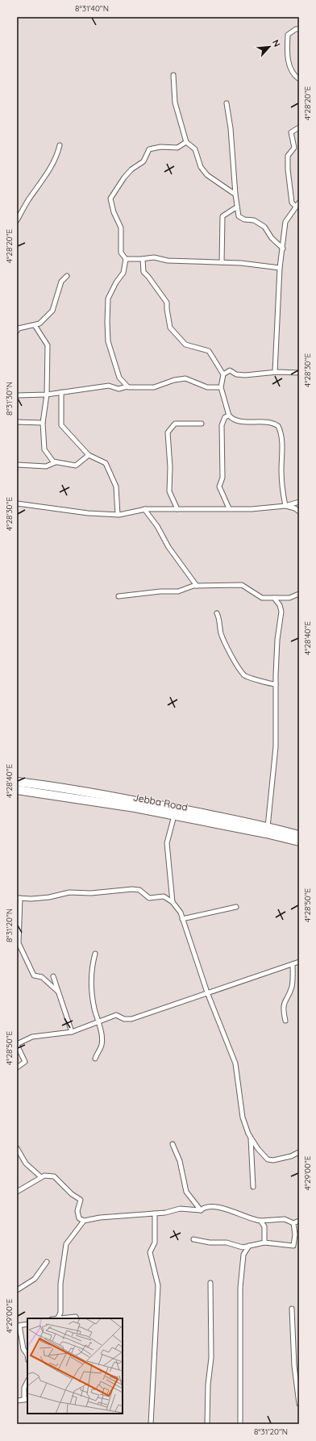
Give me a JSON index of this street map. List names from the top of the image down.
{
  "streets": {
    "highway": ["Jebba Road"]
  },
  "north": "top right",
  "coordinates": [
    "8°31'40\"N",
    "4°28'20\"E",
    "4°28'30\"E",
    "8°31'30\"N",
    "4°28'40\"E",
    "4°28'50\"E",
    "8°31'20\"N",
    "4°29'00\"E"
  ]
}
